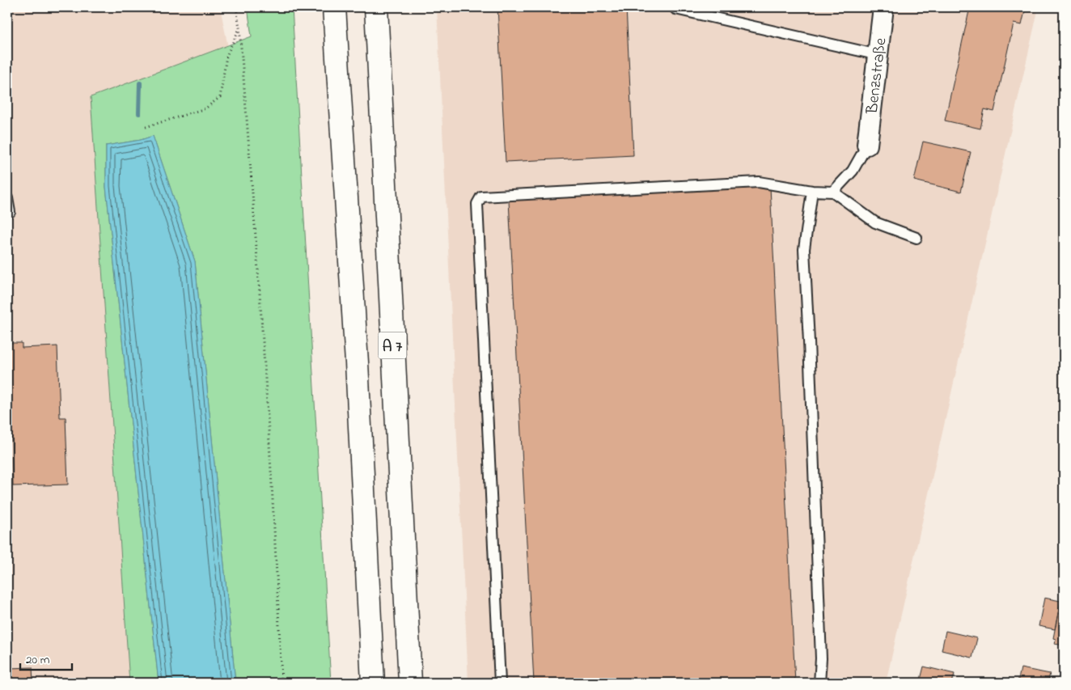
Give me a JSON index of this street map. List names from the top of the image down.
{
  "streets": {
    "highway": ["A 7"],
    "street": ["Benzstraße"]
  },
  "scale_bar": "20 m"
}
